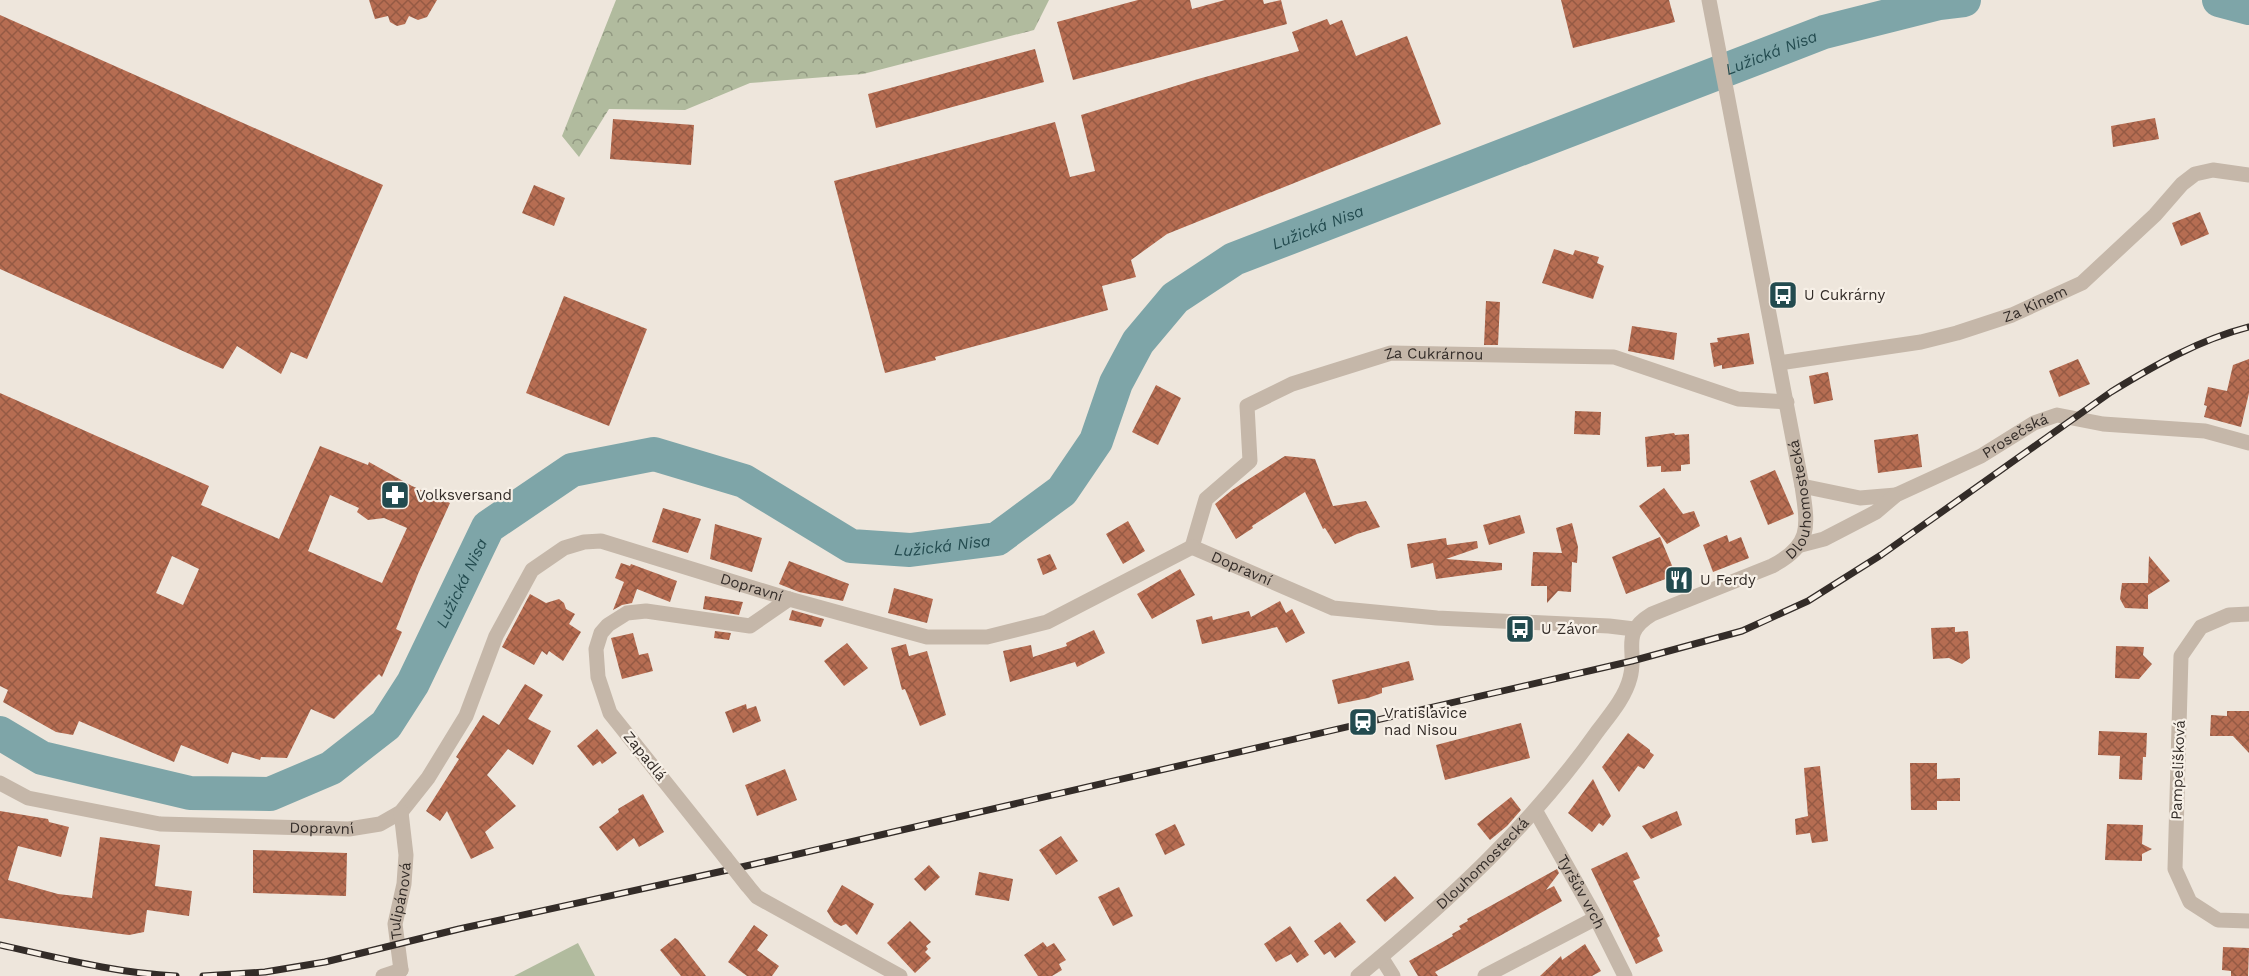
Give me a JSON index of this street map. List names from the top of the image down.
{
  "streets": {
    "street": [
      "Za Kinem",
      "Za Cukrárnou",
      "Prosečská",
      "Dlouhomostecká",
      "Dopravní",
      "Zapadlá",
      "Pampelišková",
      "Tyršův vrch",
      "Tulipánová"
    ]
  },
  "crossings": [
    ["Za Kinem", "Dlouhomostecká"],
    ["Za Cukrárnou", "Dlouhomostecká"],
    ["Za Cukrárnou", "Dopravní"],
    ["Prosečská", "Dlouhomostecká"],
    ["Dlouhomostecká", "Dopravní"],
    ["Dlouhomostecká", "Tyršův vrch"],
    ["Dopravní", "Zapadlá"],
    ["Dopravní", "Tulipánová"]
  ],
  "water": ["Lužická Nisa"],
  "places": {
    "bus stop": ["U Cukrárny", "U Závor"],
    "pharmacy": ["Volksversand"],
    "restaurant": ["U Ferdy"],
    "station": ["Vratislavice nad Nisou"]
  }
}
